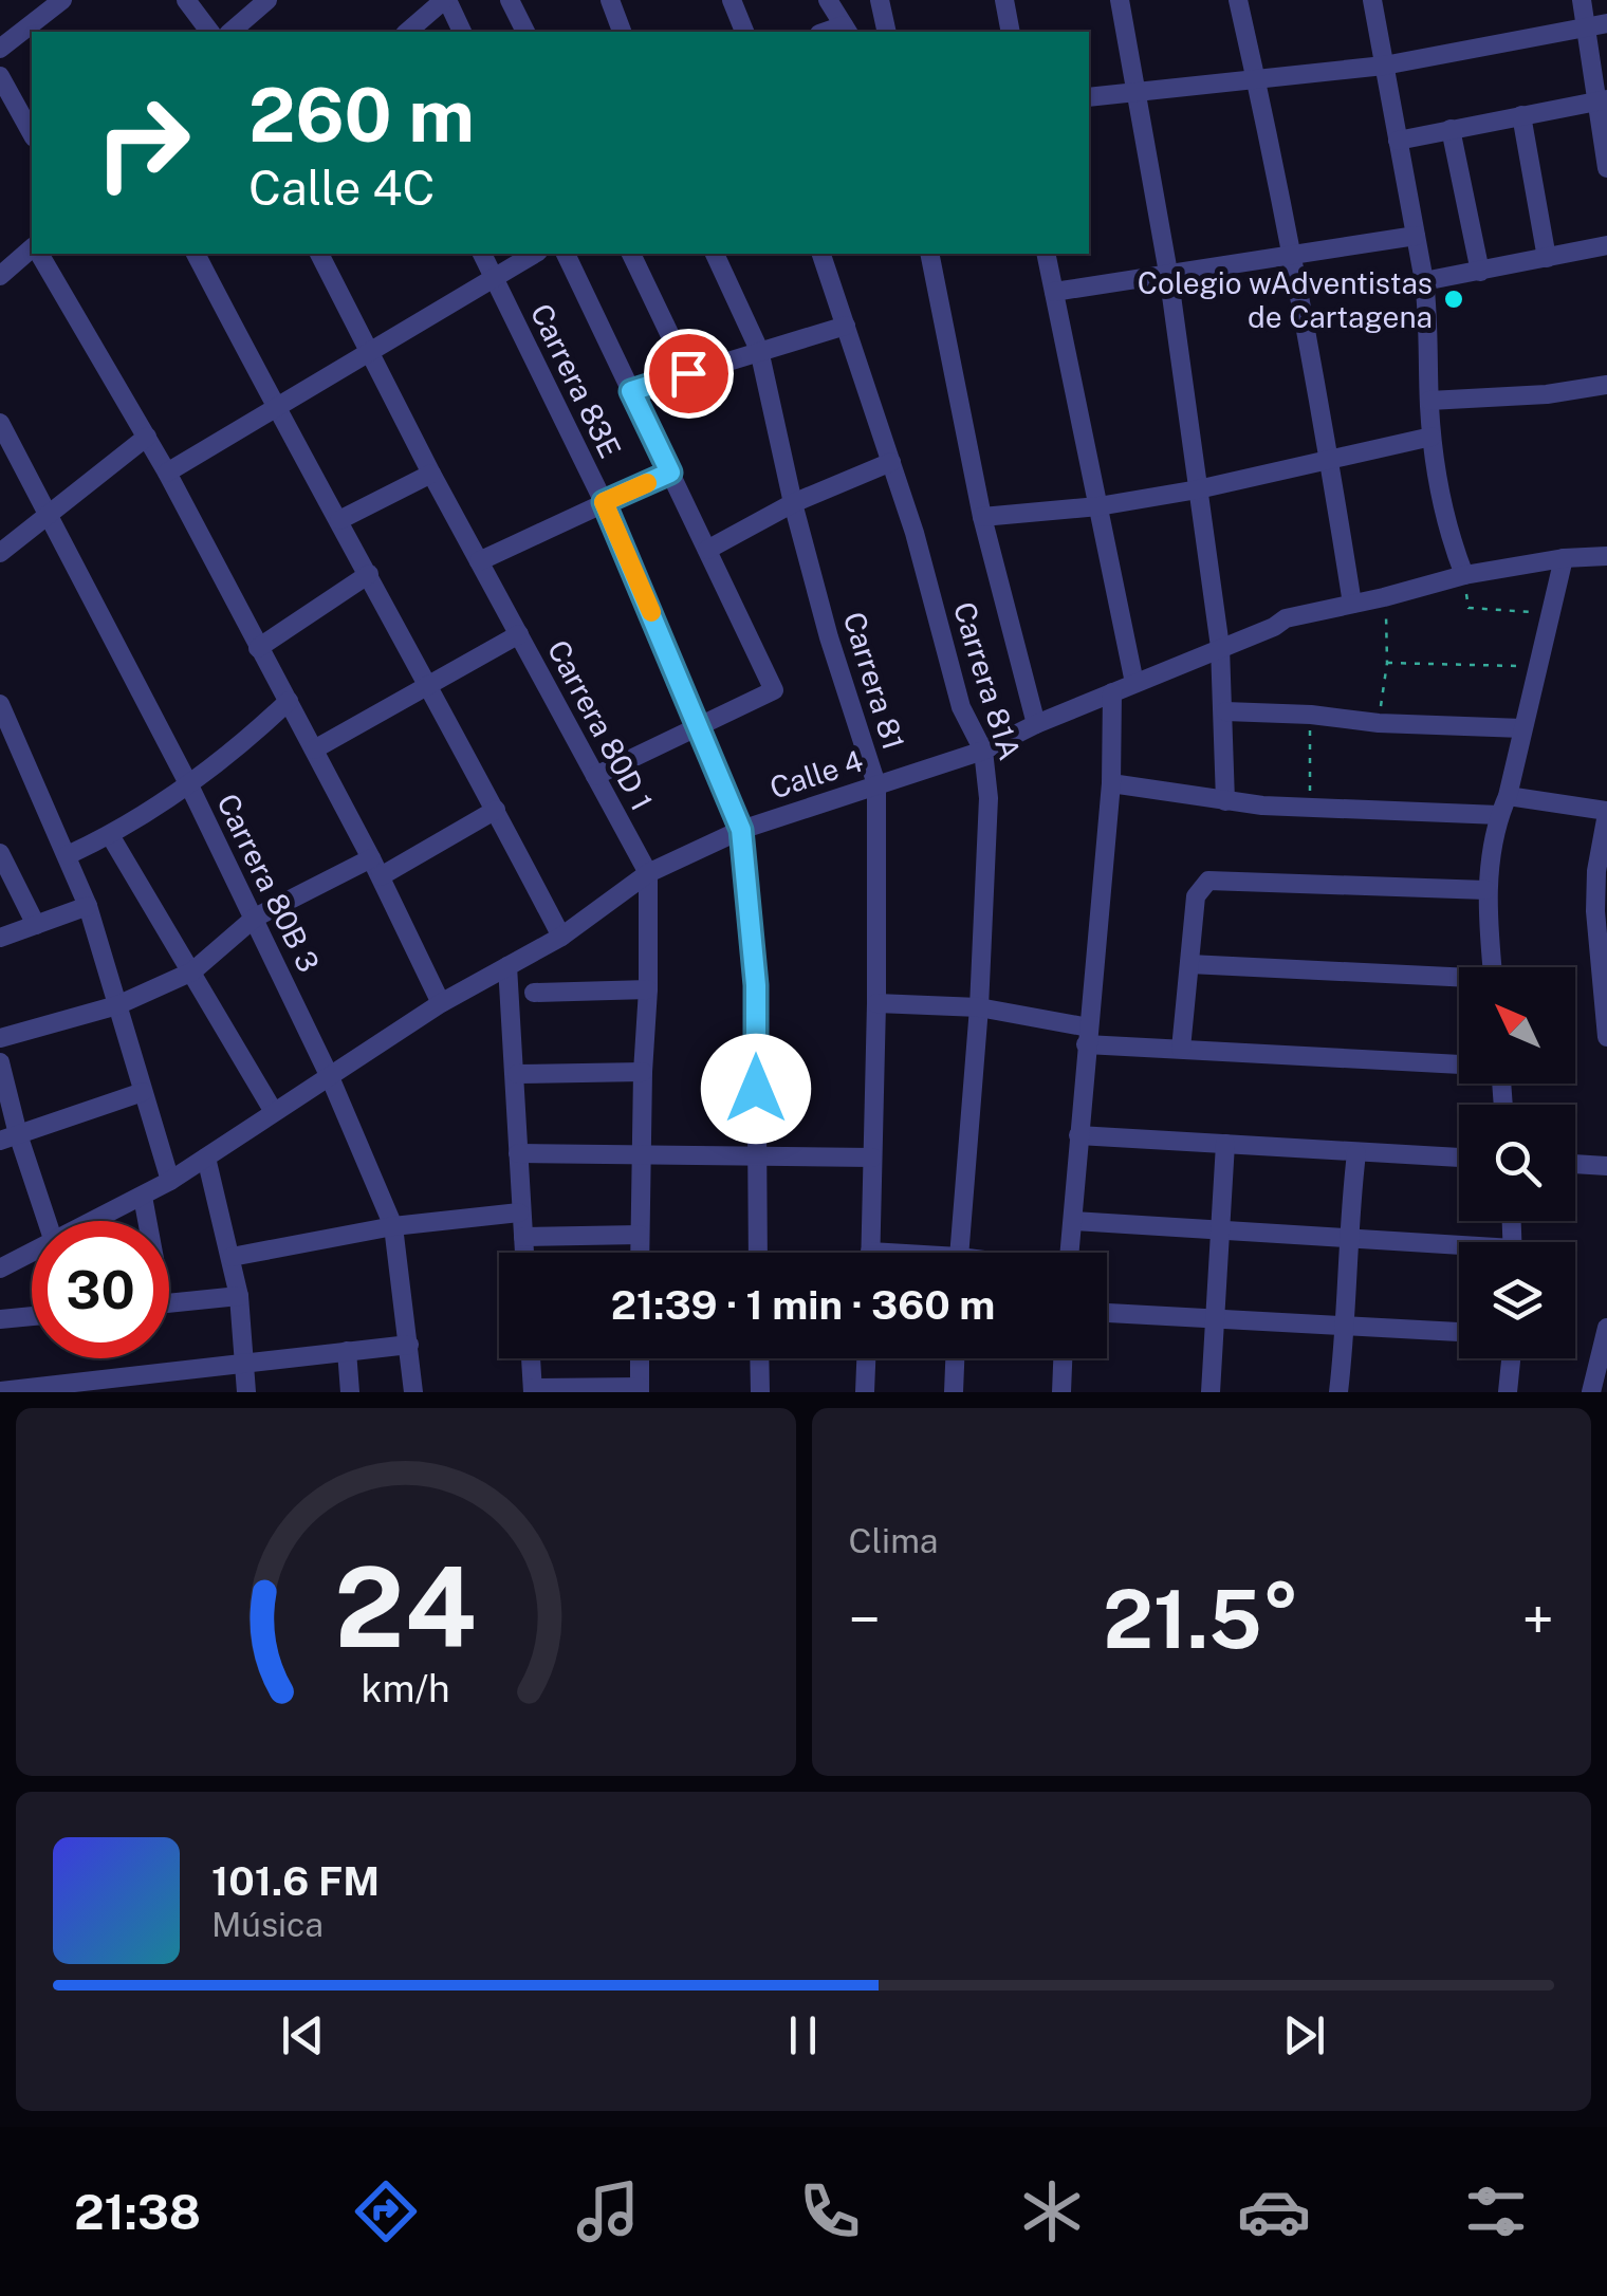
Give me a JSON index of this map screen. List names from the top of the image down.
{
  "streets": {
    "street": [
      "Carrera 83E",
      "Carrera 81",
      "Carrera 81A",
      "Carrera 80D 1",
      "Calle 4",
      "Carrera 80B 3"
    ]
  },
  "crossings": [
    ["Carrera 83E", "Calle 4"],
    ["Carrera 81", "Calle 4"],
    ["Carrera 81A", "Calle 4"],
    ["Carrera 80D 1", "Calle 4"],
    ["Calle 4", "Carrera 80B 3"]
  ],
  "places": ["Colegio wAdventistas de Cartagena"],
  "north": "top left",
  "page": {
    "turn": ["260 m", "Calle 4C"],
    "limit": "30",
    "trip": "21:39 · 1 min · 360 m",
    "tile": "Clima",
    "heat": ["−", "21.5°", "+"],
    "song": ["101.6 FM", "Música"],
    "tabs": "21:38",
    "gauge": ["24", "km/h"]
  }
}
